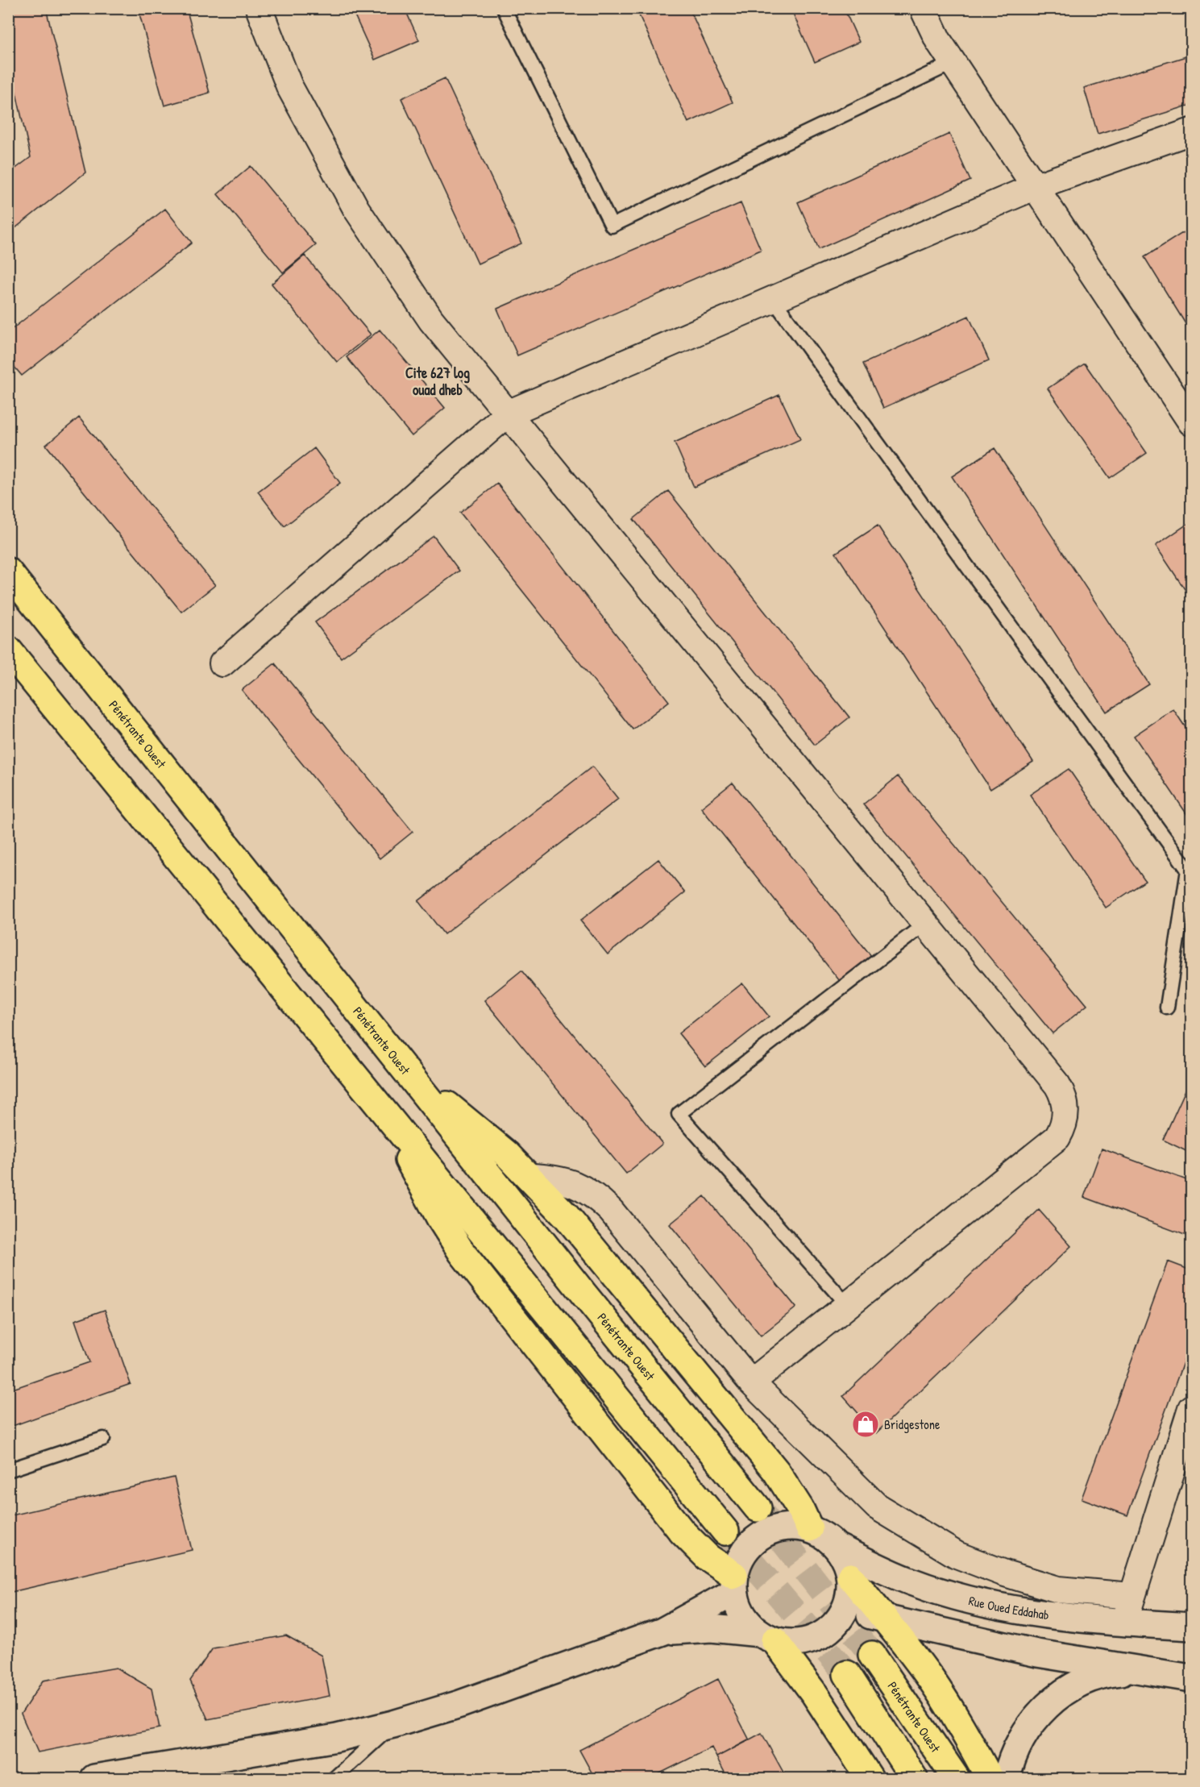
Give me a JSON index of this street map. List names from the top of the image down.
{
  "streets": {
    "highway": ["Pénétrante Ouest"],
    "main road": ["Rue Oued Eddahab"]
  },
  "districts": ["Cite 627 log ouad dheb"],
  "places": {
    "shop": ["Bridgestone"]
  }
}
